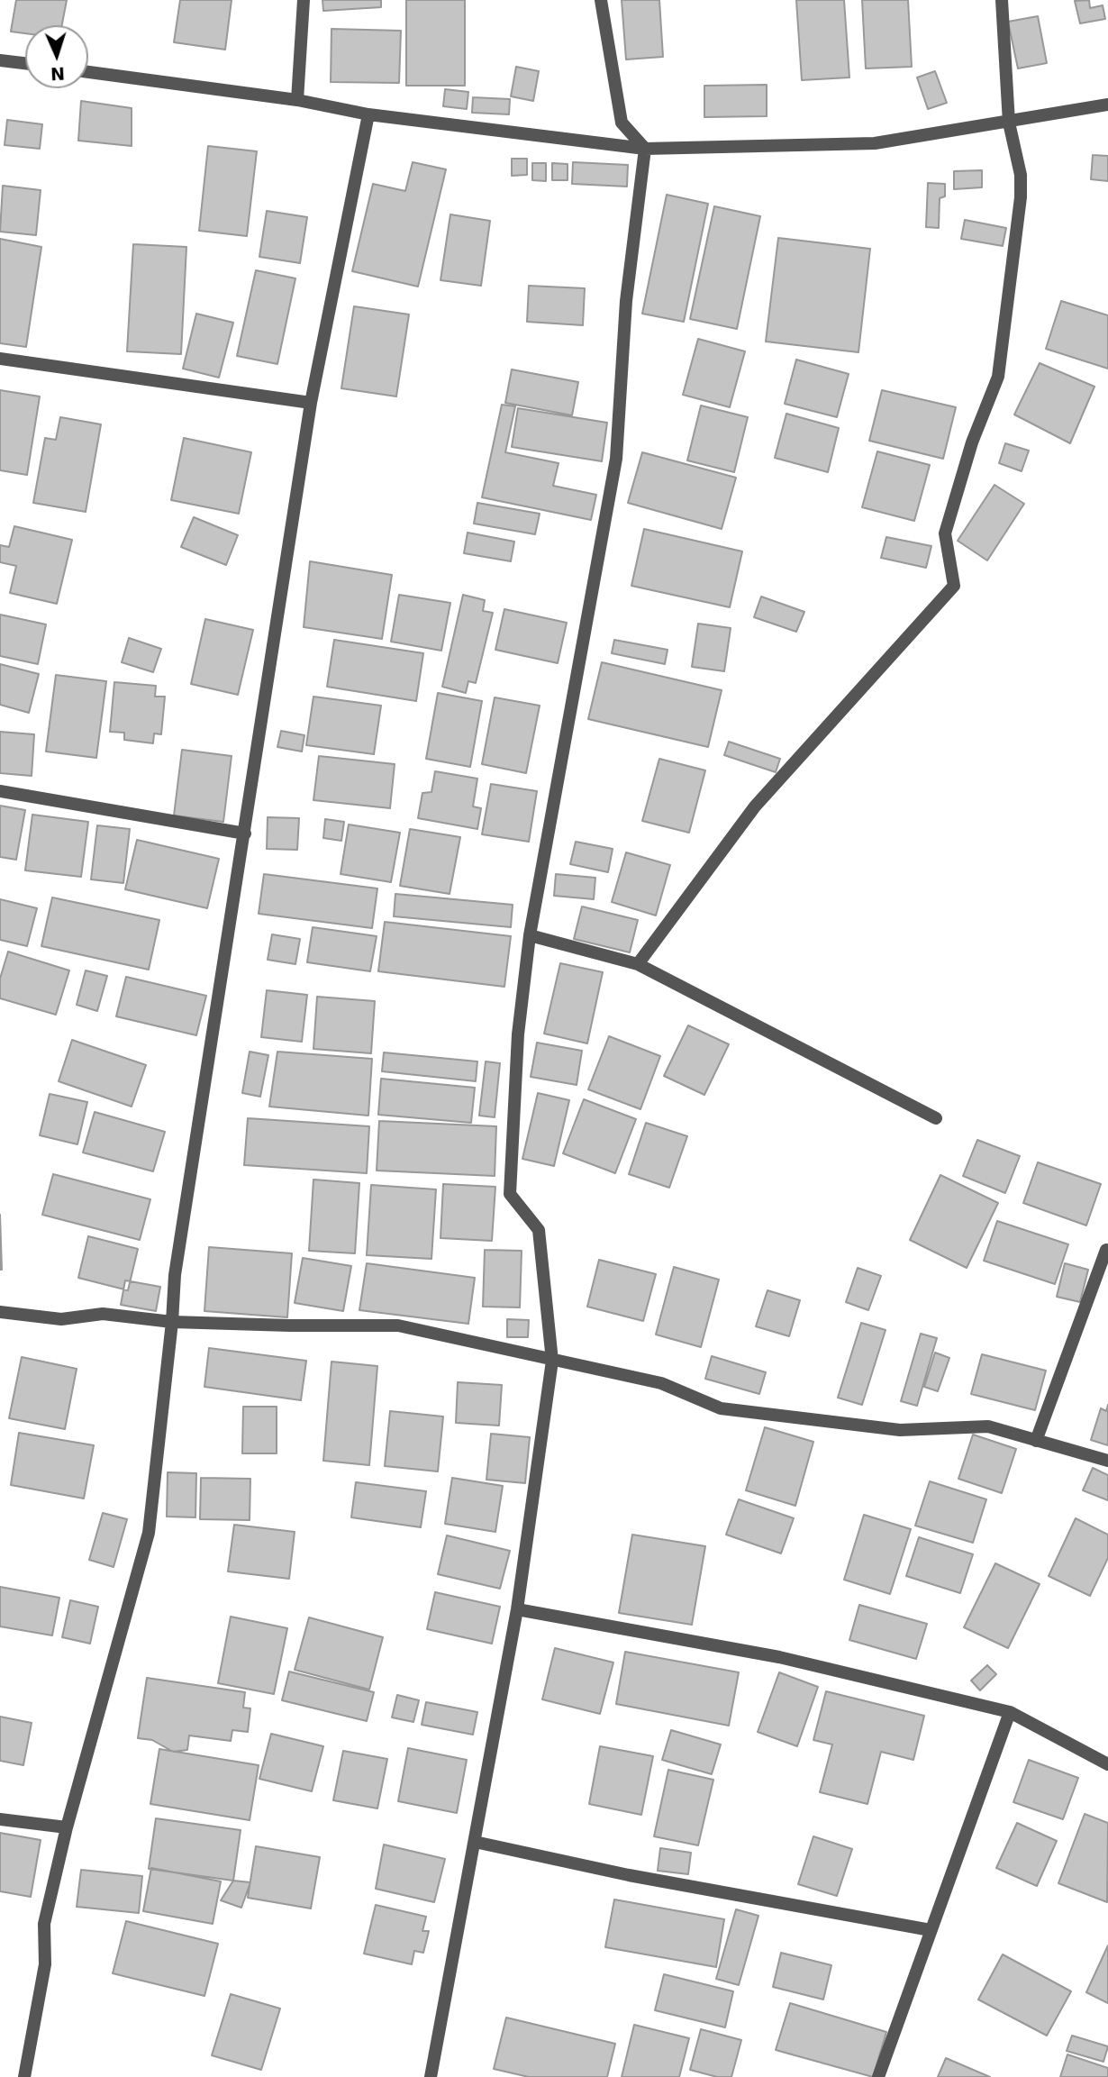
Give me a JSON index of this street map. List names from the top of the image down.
{
  "north": "bottom"
}
